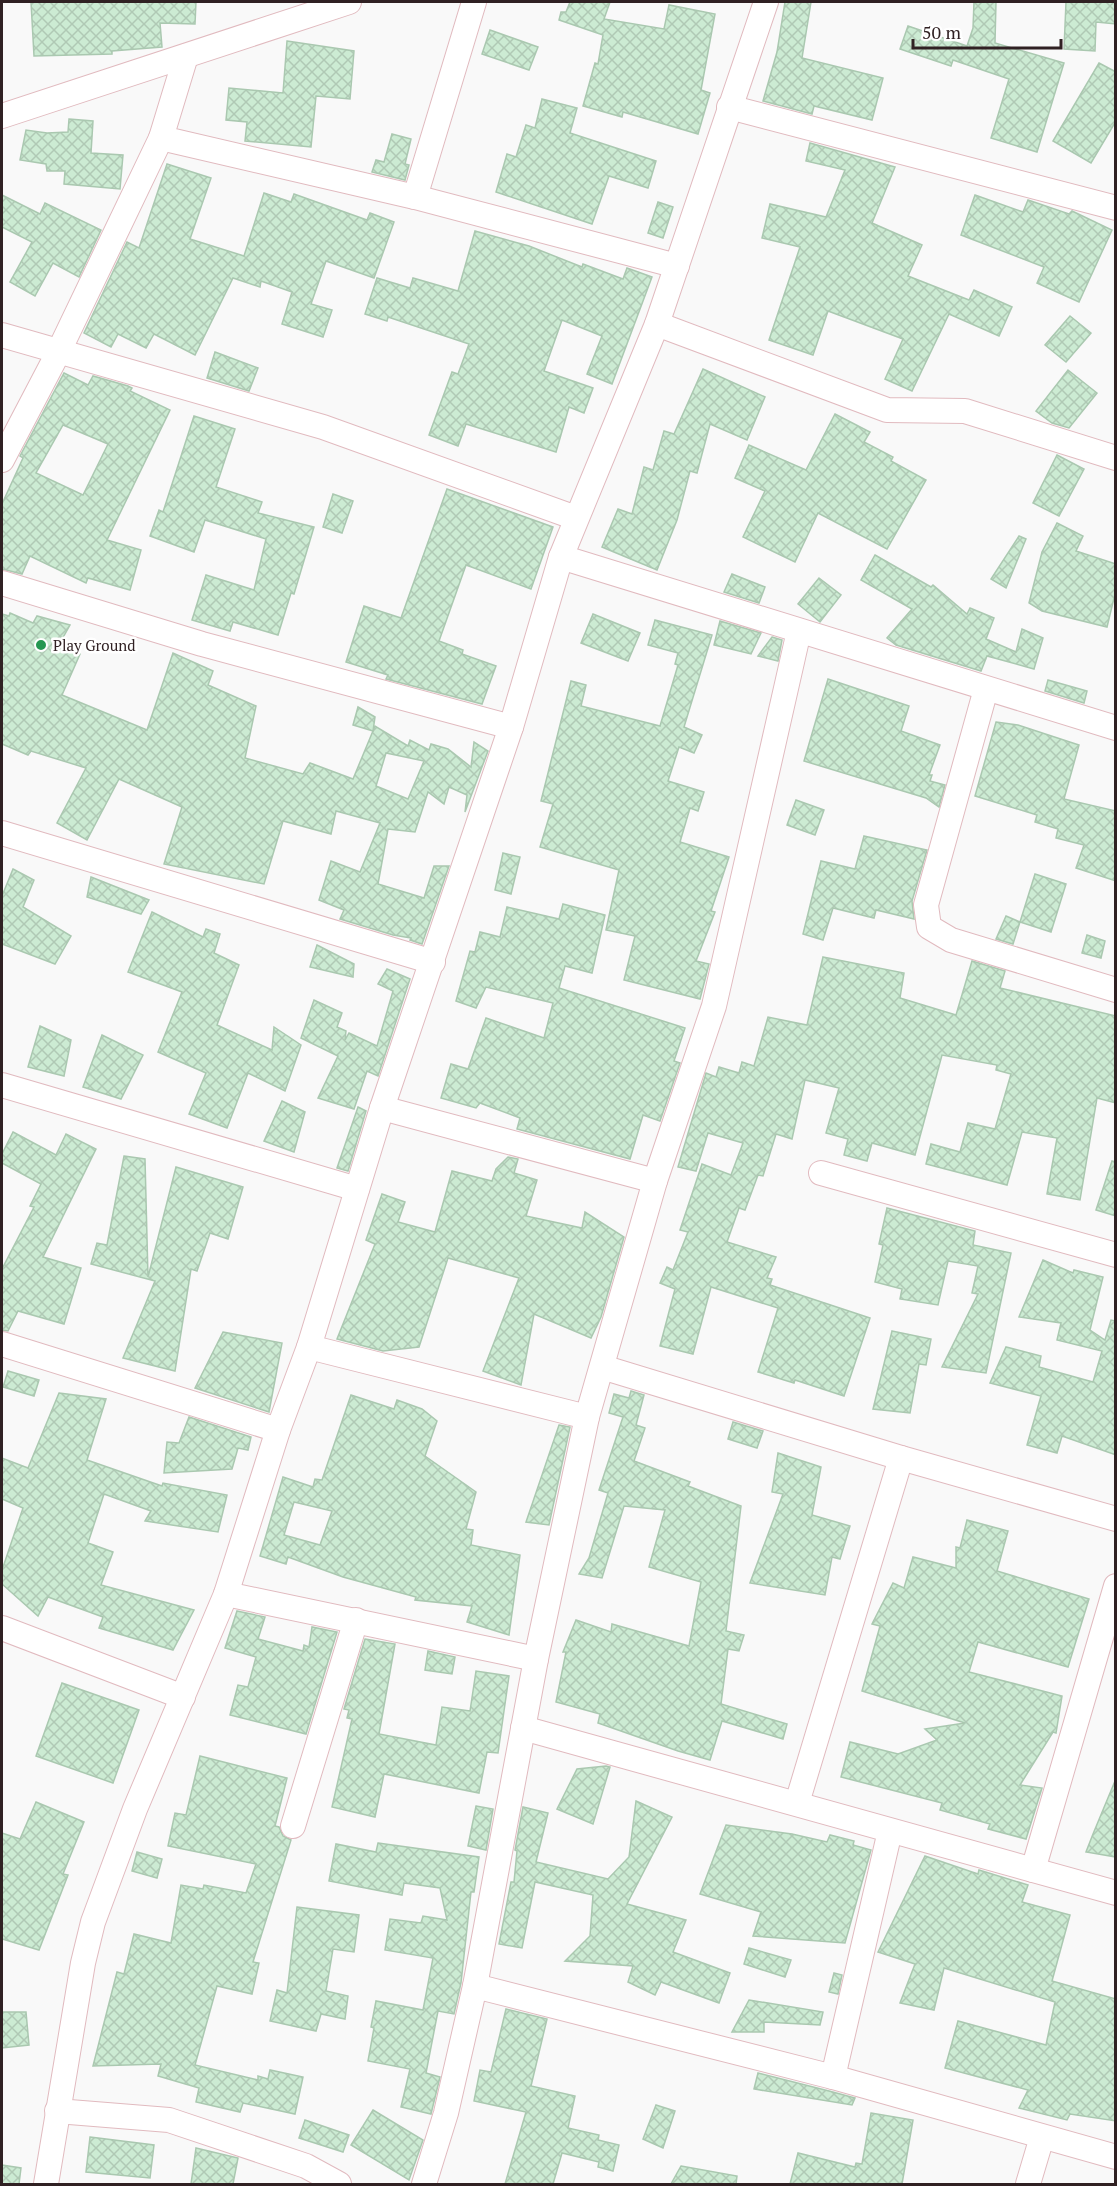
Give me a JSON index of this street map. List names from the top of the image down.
{
  "places": ["Play Ground"],
  "scale_bar": "50 m"
}
